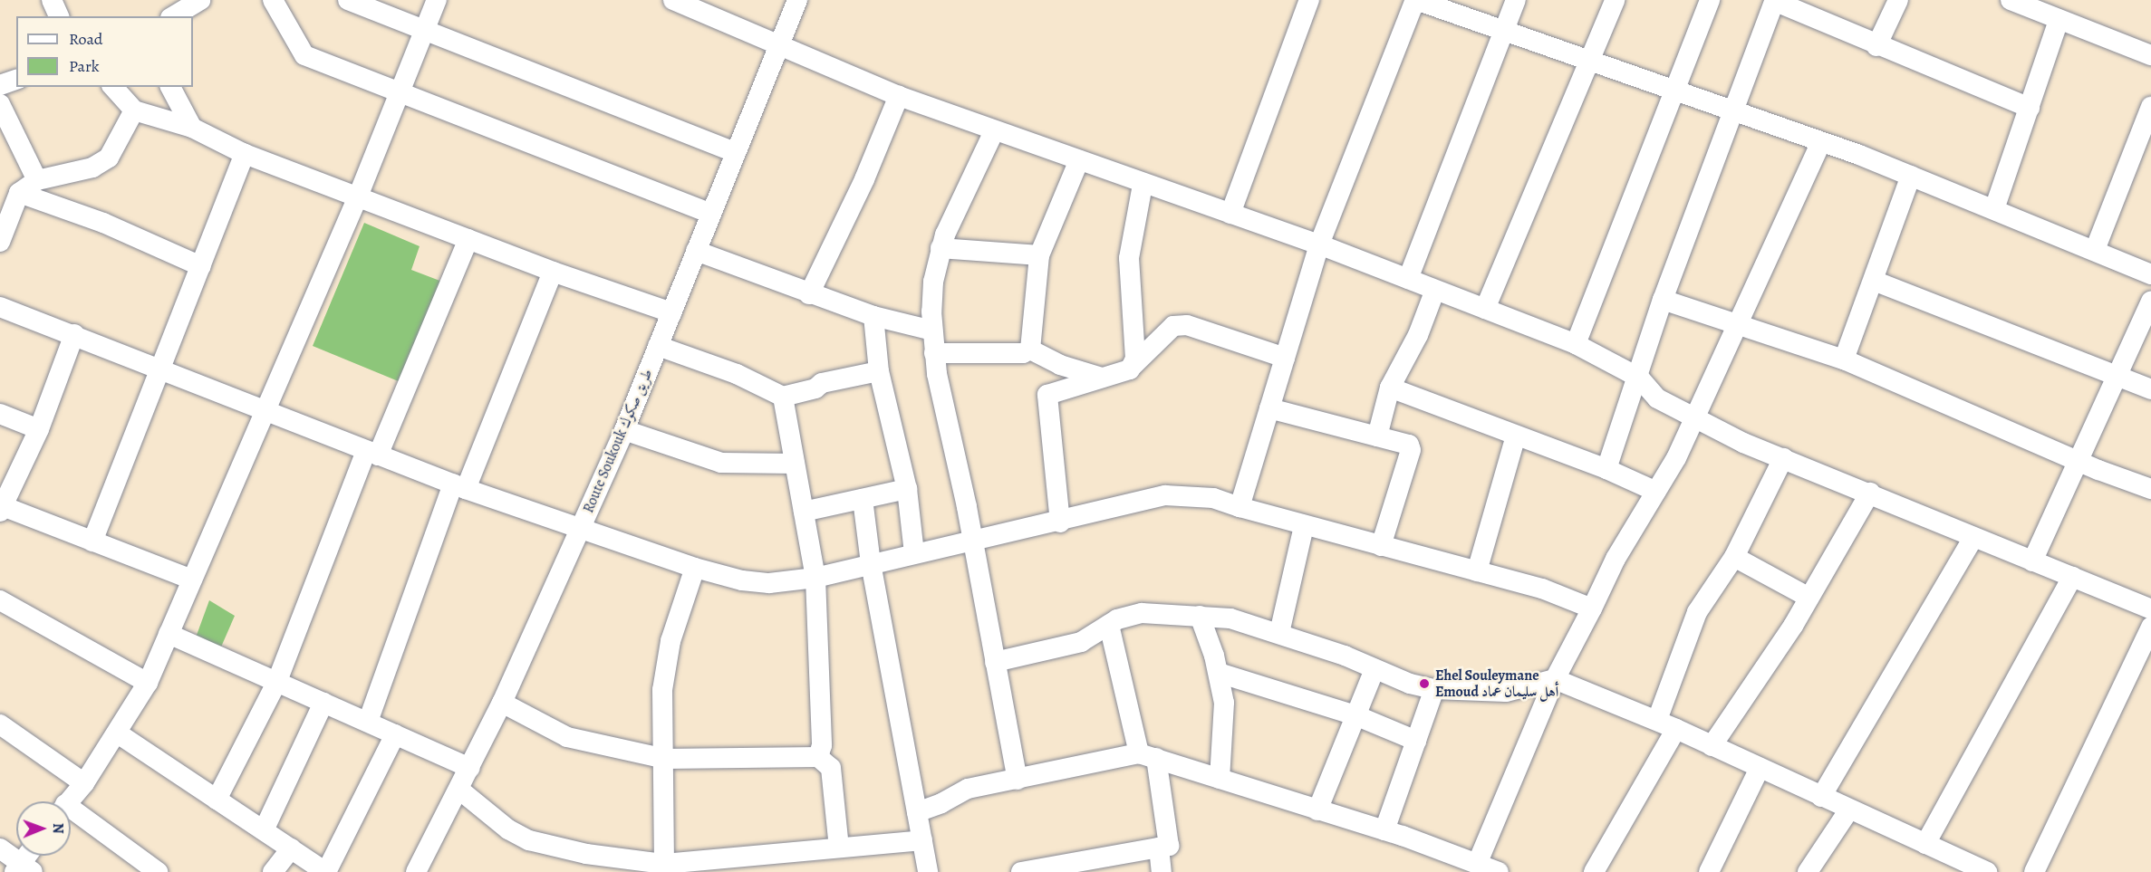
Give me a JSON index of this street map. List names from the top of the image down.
{
  "streets": {
    "street": ["Route Soukouk طريق صكوك"]
  },
  "places": ["Ehel Souleymane Emoud أهل سليمان عماد"],
  "legend": ["Road", "Park"],
  "north": "right"
}
